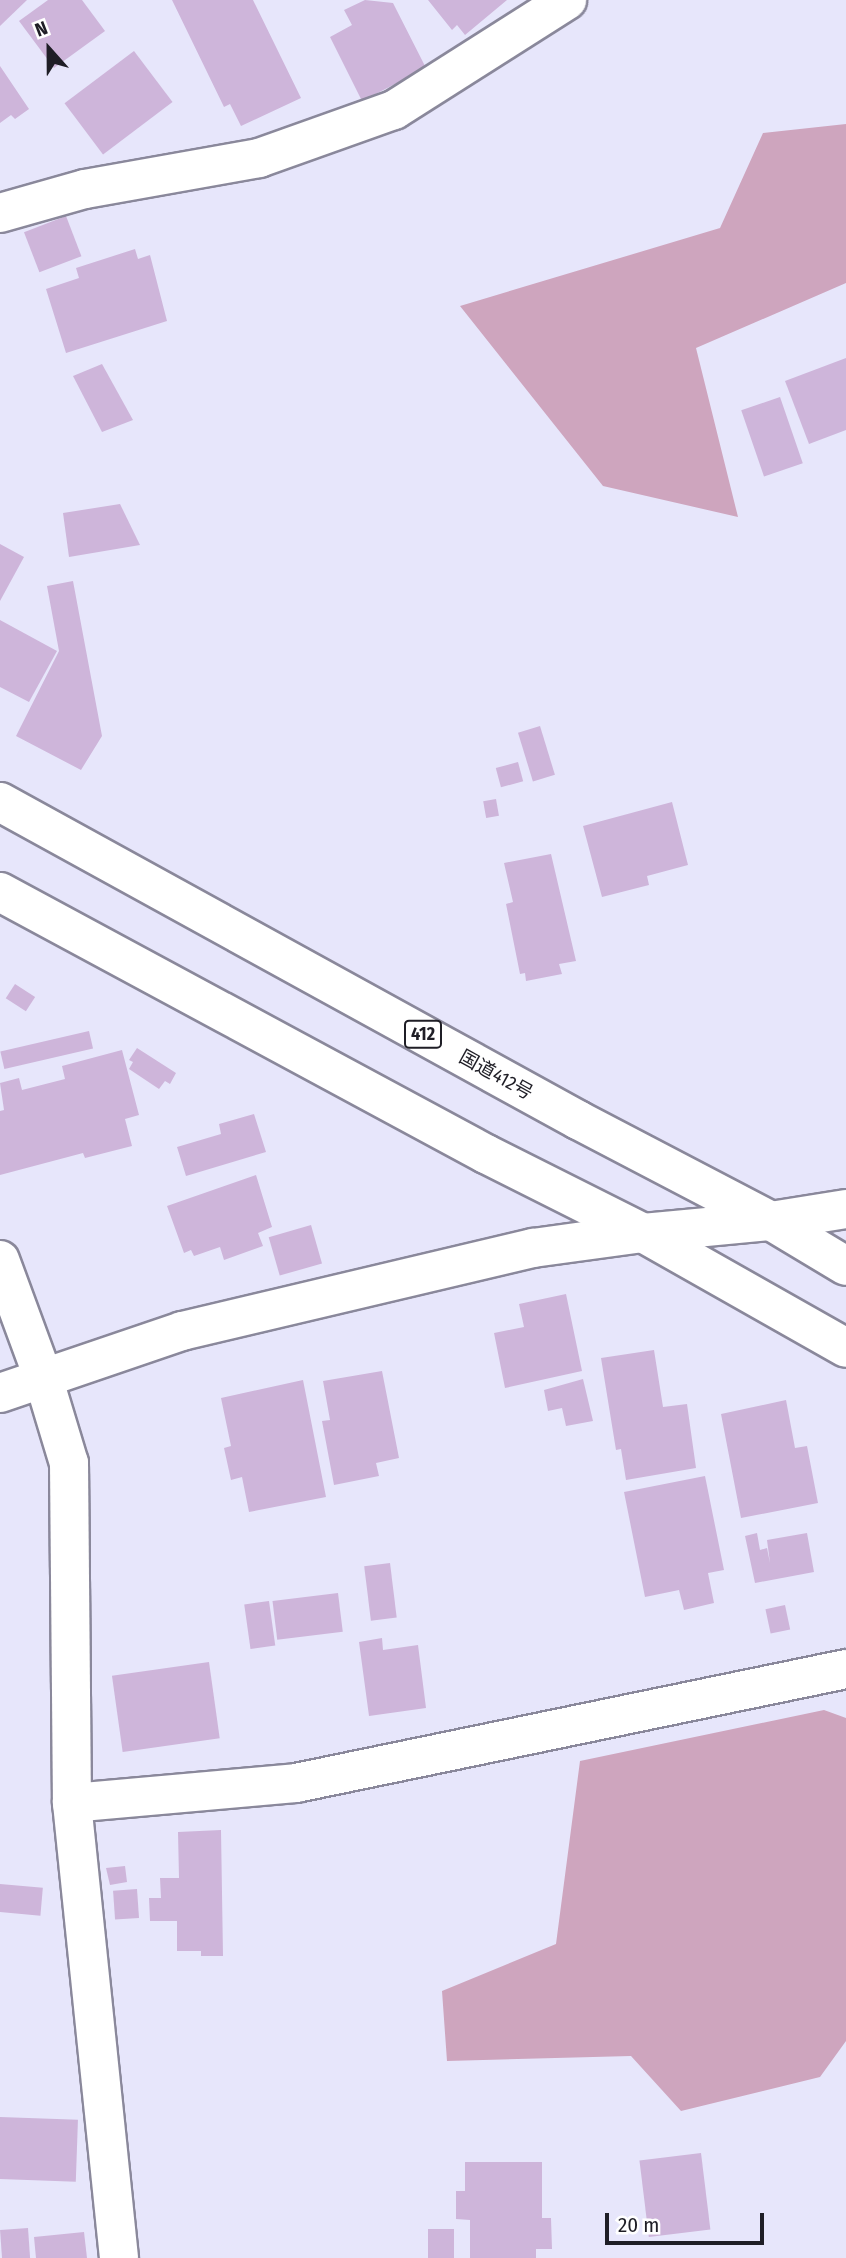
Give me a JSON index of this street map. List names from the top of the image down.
{
  "streets": {
    "main road": ["412", "国道412号"]
  },
  "scale_bar": "20 m",
  "north": "top"
}
